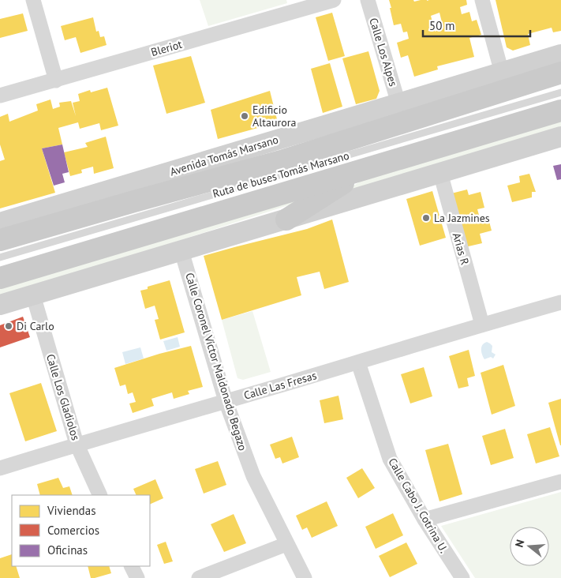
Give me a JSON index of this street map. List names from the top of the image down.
{
  "streets": {
    "main road": ["Avenida Tomás Marsano"],
    "street": [
      "Bleriot",
      "Calle Los Alpes",
      "Arias R",
      "Calle Coronel Víctor Maldonado Begazo",
      "Calle Las Fresas",
      "Calle Los Gladiolos",
      "Calle Cabo J. Cotrina U."
    ],
    "lane": ["Ruta de buses Tomás Marsano"]
  },
  "crossings": [
    ["Calle Los Alpes", "Avenida Tomás Marsano"],
    ["Arias R", "Calle Las Fresas"],
    ["Calle Coronel Víctor Maldonado Begazo", "Calle Las Fresas"],
    ["Calle Las Fresas", "Calle Los Gladiolos"],
    ["Calle Las Fresas", "Calle Cabo J. Cotrina U."]
  ],
  "places": ["Edificio Altaurora", "La Jazmines", "Di Carlo"],
  "legend": ["Viviendas", "Comercios", "Oficinas"],
  "scale_bar": "50 m",
  "north": "left"
}
